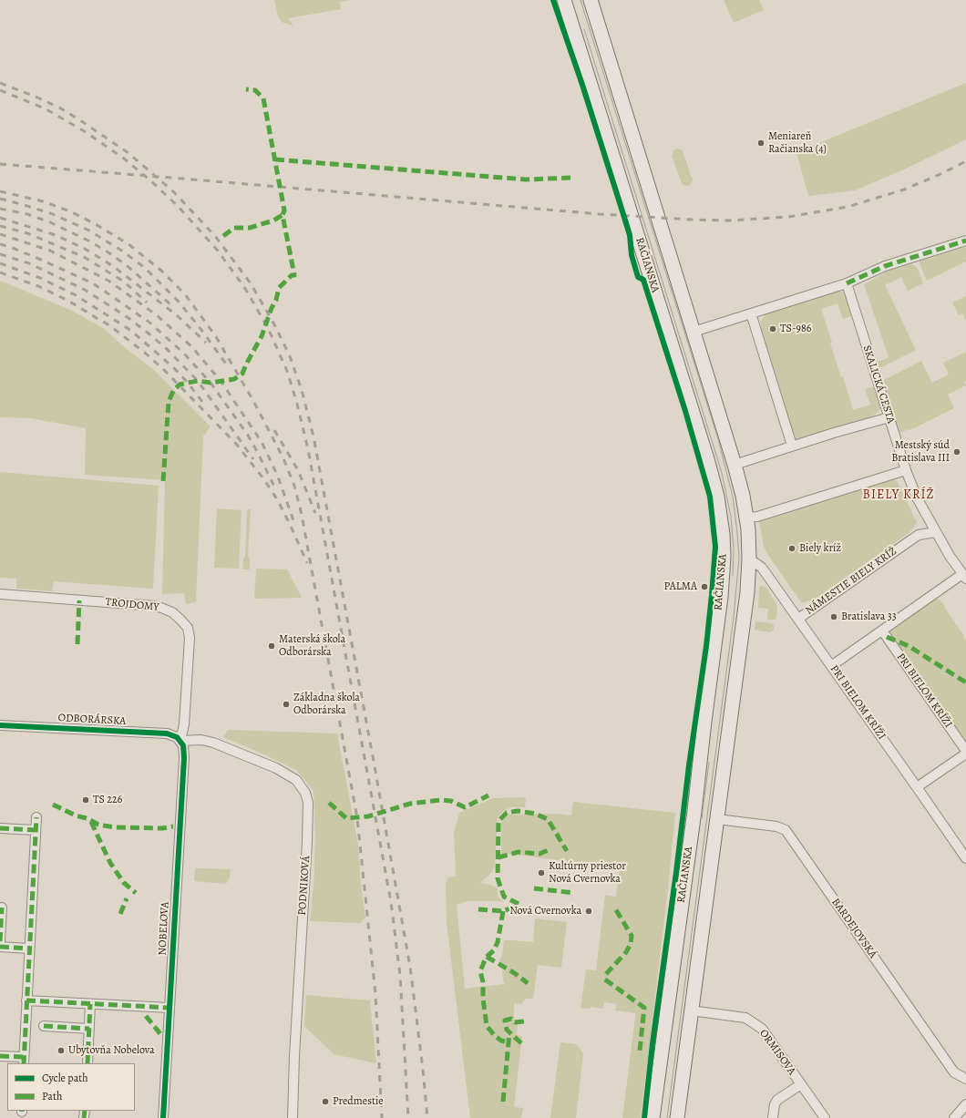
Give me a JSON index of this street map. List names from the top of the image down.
{
  "streets": {
    "main road": ["RAČIANSKA"],
    "street": [
      "SKALICKÁ CESTA",
      "NÁMESTIE BIELY KRÍŽ",
      "TROJDOMY",
      "PRI BIELOM KRÍŽI",
      "ODBORÁRSKA",
      "PODNIKOVÁ",
      "NOBELOVA",
      "BARDEJOVSKÁ",
      "ORMISOVA"
    ]
  },
  "crossings": [
    ["SKALICKÁ CESTA", "NÁMESTIE BIELY KRÍŽ"],
    ["NÁMESTIE BIELY KRÍŽ", "PRI BIELOM KRÍŽI"],
    ["TROJDOMY", "ODBORÁRSKA"],
    ["TROJDOMY", "PODNIKOVÁ"],
    ["TROJDOMY", "NOBELOVA"],
    ["ODBORÁRSKA", "PODNIKOVÁ"],
    ["ODBORÁRSKA", "NOBELOVA"],
    ["PODNIKOVÁ", "NOBELOVA"]
  ],
  "districts": ["BIELY KRÍŽ"],
  "places": [
    "Meniareň Račianska (4)",
    "TS-986",
    "Mestský súd Bratislava III",
    "Biely kríž",
    "PALMA",
    "Bratislava 33",
    "Materská škola Odborárska",
    "Základna škola Odborárska",
    "TS 226",
    "Kultúrny priestor Nová Cvernovka",
    "Nová Cvernovka",
    "Ubytovňa Nobelova",
    "Predmestie"
  ],
  "legend": ["Cycle path", "Path"]
}
